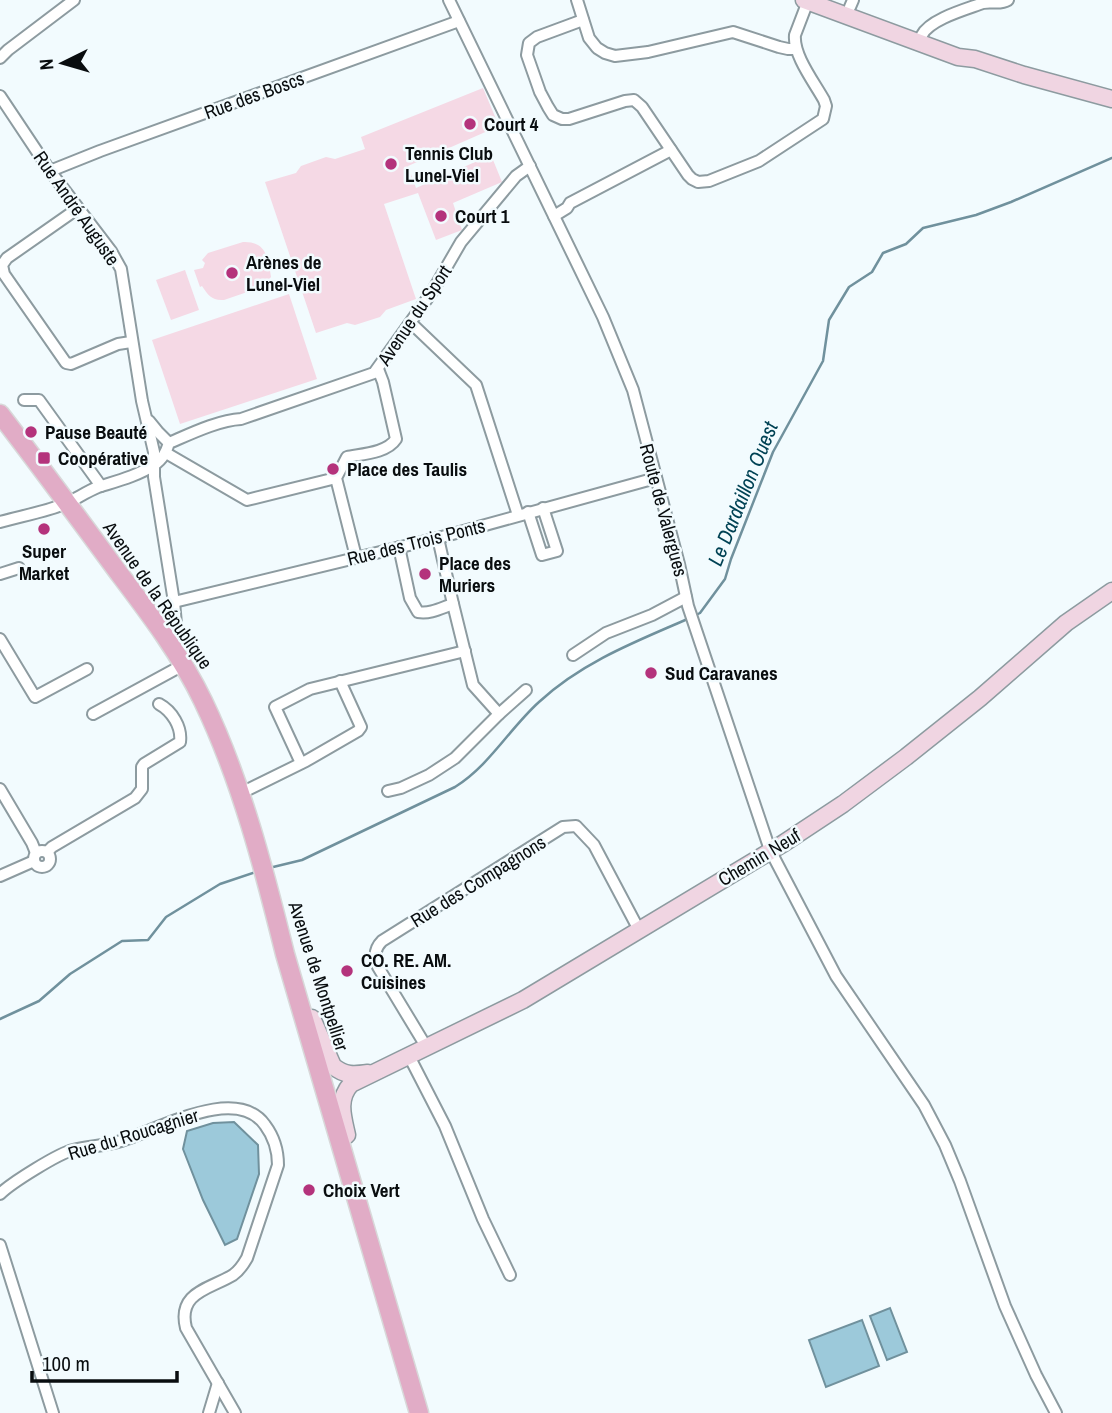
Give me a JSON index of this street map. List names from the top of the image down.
{
  "streets": {
    "main road": ["Avenue de la République", "Avenue de Montpellier"],
    "street": [
      "Rue des Boscs",
      "Rue André Auguste",
      "Avenue du Sport",
      "Route de Valergues",
      "Rue des Trois Ponts",
      "Chemin Neuf",
      "Rue des Compagnons",
      "Rue du Roucagnier"
    ]
  },
  "crossings": [
    ["Rue des Boscs", "Rue André Auguste"],
    ["Rue des Boscs", "Route de Valergues"],
    ["Rue André Auguste", "Avenue du Sport"],
    ["Rue André Auguste", "Rue des Trois Ponts"],
    ["Rue André Auguste", "Avenue de la République"],
    ["Avenue du Sport", "Route de Valergues"],
    ["Avenue du Sport", "Avenue de la République"],
    ["Route de Valergues", "Rue des Trois Ponts"],
    ["Route de Valergues", "Chemin Neuf"],
    ["Avenue de la République", "Avenue de Montpellier"],
    ["Chemin Neuf", "Rue des Compagnons"],
    ["Chemin Neuf", "Avenue de Montpellier"]
  ],
  "water": ["Le Dardaillon Ouest"],
  "places": {
    "other": [
      "Court 4",
      "Tennis Club Lunel-Viel",
      "Court 1",
      "Arènes de Lunel-Viel",
      "Pause Beauté",
      "Place des Taulis",
      "Super Market",
      "Place des Muriers",
      "Sud Caravanes",
      "CO. RE. AM. Cuisines",
      "Choix Vert"
    ],
    "transit": ["Coopérative"]
  },
  "scale_bar": "100 m",
  "north": "left"
}
